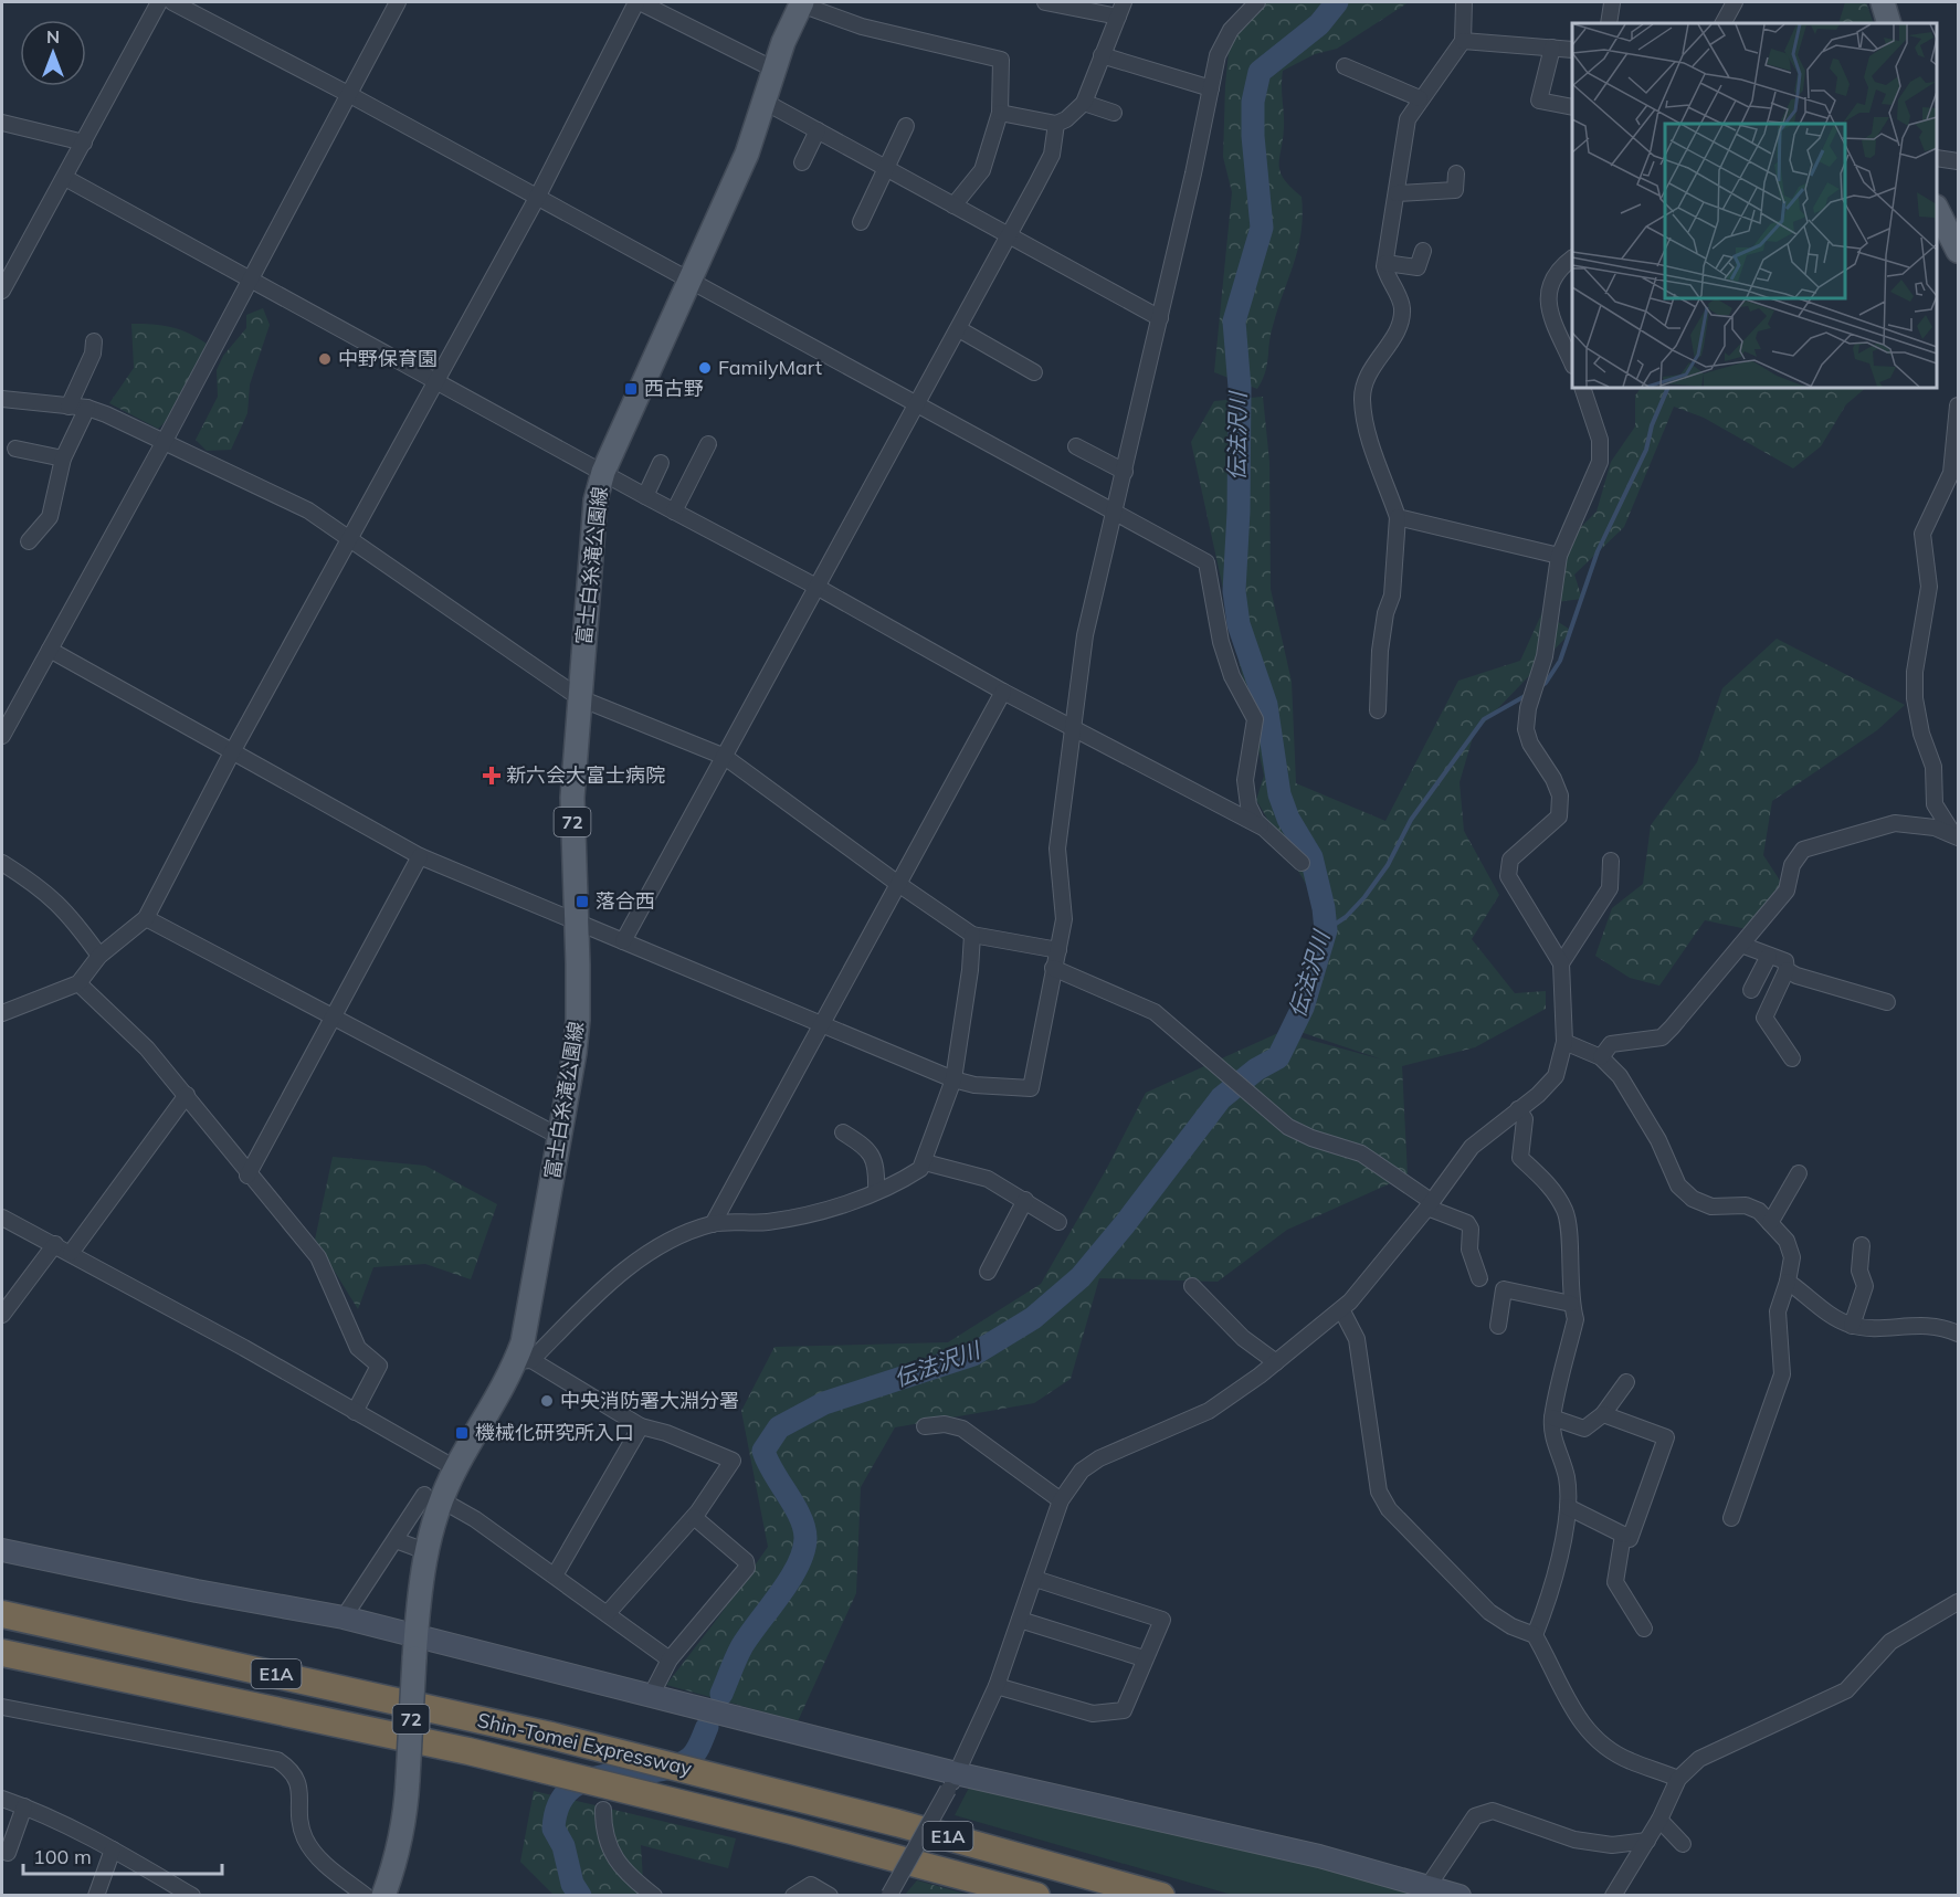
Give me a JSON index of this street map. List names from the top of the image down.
{
  "streets": {
    "highway": ["E1A", "Shin-Tomei Expressway"],
    "main road": ["富士白糸滝公園線", "72"]
  },
  "water": ["伝法沢川"],
  "places": {
    "other": ["中野保育園", "FamilyMart", "中央消防署大淵分署"],
    "transit": ["西古野", "落合西", "機械化研究所入口"],
    "health": ["新六会大富士病院"]
  },
  "scale_bar": "100 m",
  "north": "top"
}
